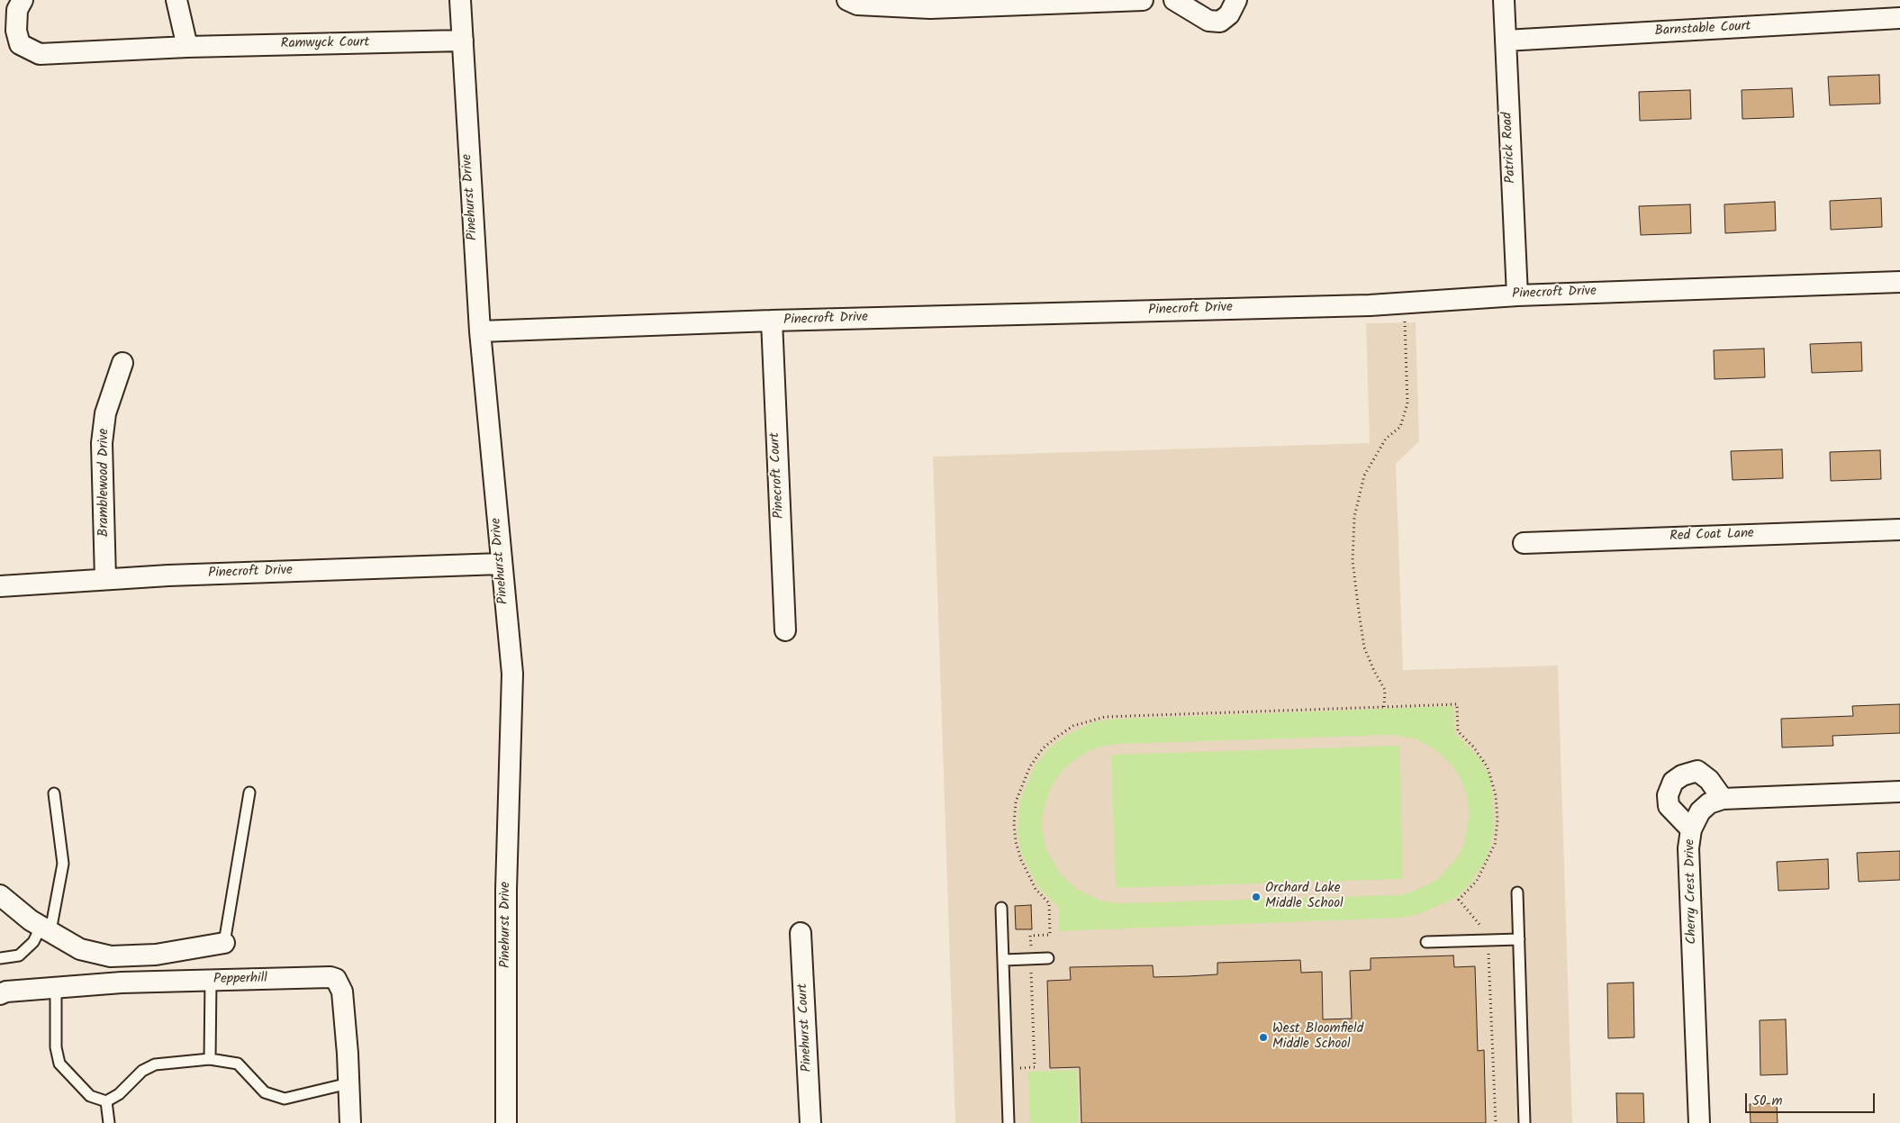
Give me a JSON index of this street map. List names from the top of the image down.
{
  "streets": {
    "street": [
      "Barnstable Court",
      "Ramwyck Court",
      "Patrick Road",
      "Pinehurst Drive",
      "Pinecroft Drive",
      "Pinecroft Court",
      "Bramblewood Drive",
      "Red Coat Lane",
      "Cherry Crest Drive",
      "Pepperhill",
      "Pinehurst Court"
    ]
  },
  "crossings": [
    ["Barnstable Court", "Patrick Road"],
    ["Ramwyck Court", "Pinehurst Drive"],
    ["Patrick Road", "Pinecroft Drive"],
    ["Pinehurst Drive", "Pinecroft Drive"],
    ["Pinecroft Drive", "Pinecroft Court"],
    ["Pinecroft Drive", "Bramblewood Drive"]
  ],
  "places": ["Orchard Lake Middle School", "West Bloomfield Middle School"],
  "scale_bar": "50 m"
}
